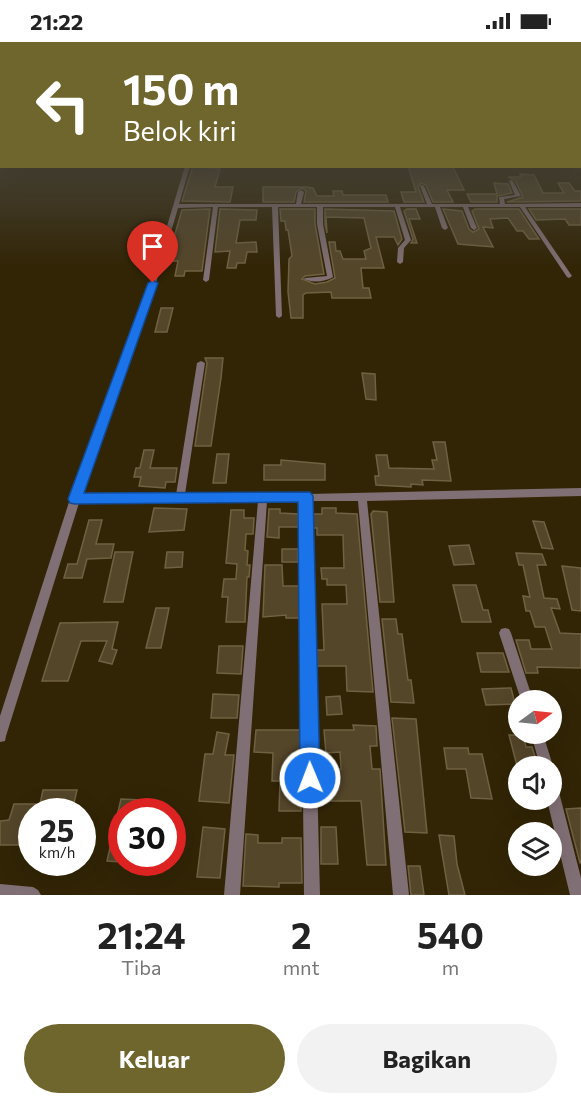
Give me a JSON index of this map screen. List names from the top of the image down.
{
  "north": "right",
  "page": {
    "status": "21:22",
    "turn": ["150 m", "Belok kiri"],
    "speed": "25 km/h",
    "limit": "30",
    "eta": [
      "21:24",
      "Tiba",
      "2",
      "mnt",
      "540",
      "m"
    ],
    "buttons": ["Keluar", "Bagikan"]
  }
}
